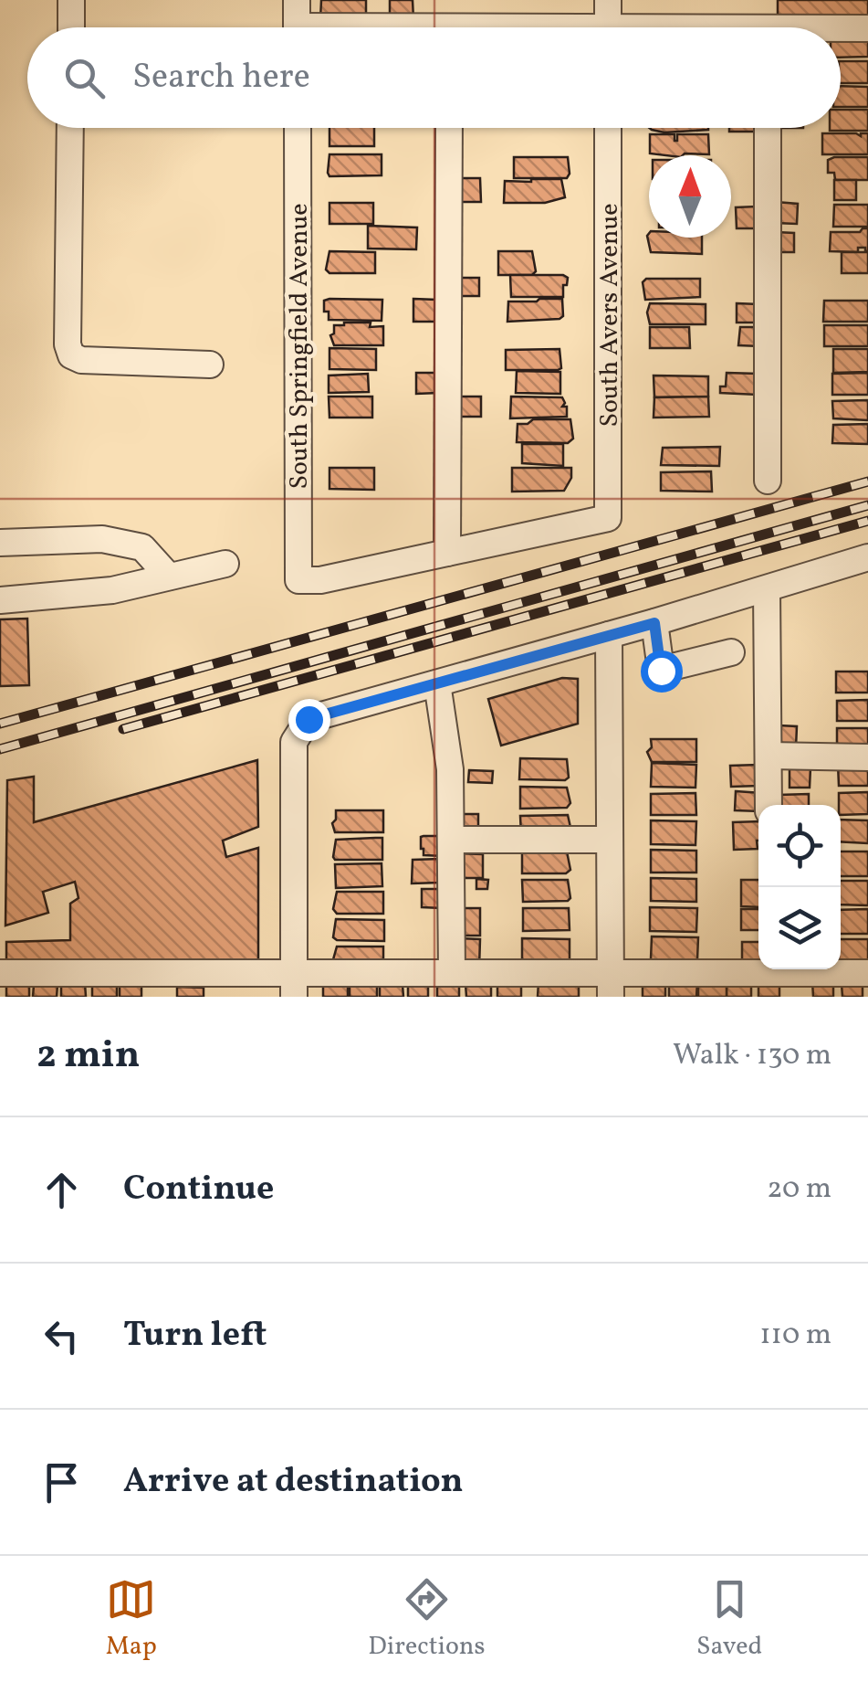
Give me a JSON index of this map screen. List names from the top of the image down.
{
  "streets": {
    "street": ["South Avers Avenue", "South Springfield Avenue"]
  },
  "crossings": [
    ["South Avers Avenue", "South Springfield Avenue"]
  ],
  "north": "top",
  "page": {
    "search": "Search here",
    "heading": ["2 min", "Walk · 130 m"],
    "list": [
      ["Continue", "20 m"],
      ["Turn left", "110 m"],
      "Arrive at destination"
    ],
    "nav": ["Map", "Directions", "Saved"]
  }
}
